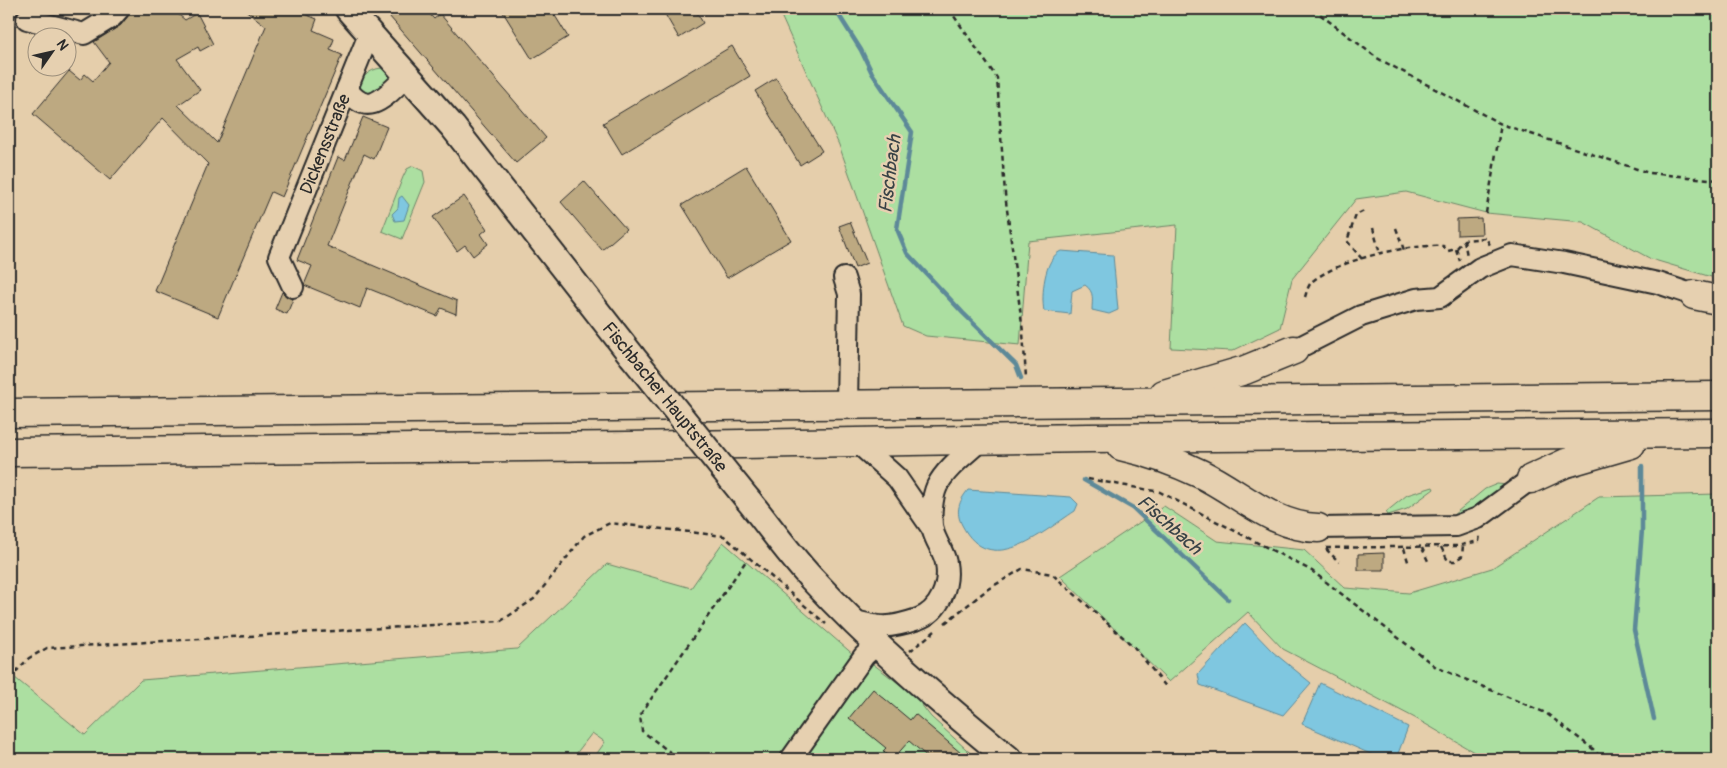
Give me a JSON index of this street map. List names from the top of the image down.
{
  "streets": {
    "main road": ["Fischbacher Hauptstraße"],
    "street": ["Dickensstraße"]
  },
  "crossings": [
    ["Dickensstraße", "Fischbacher Hauptstraße"]
  ],
  "water": ["Fischbach"],
  "north": "top right"
}
